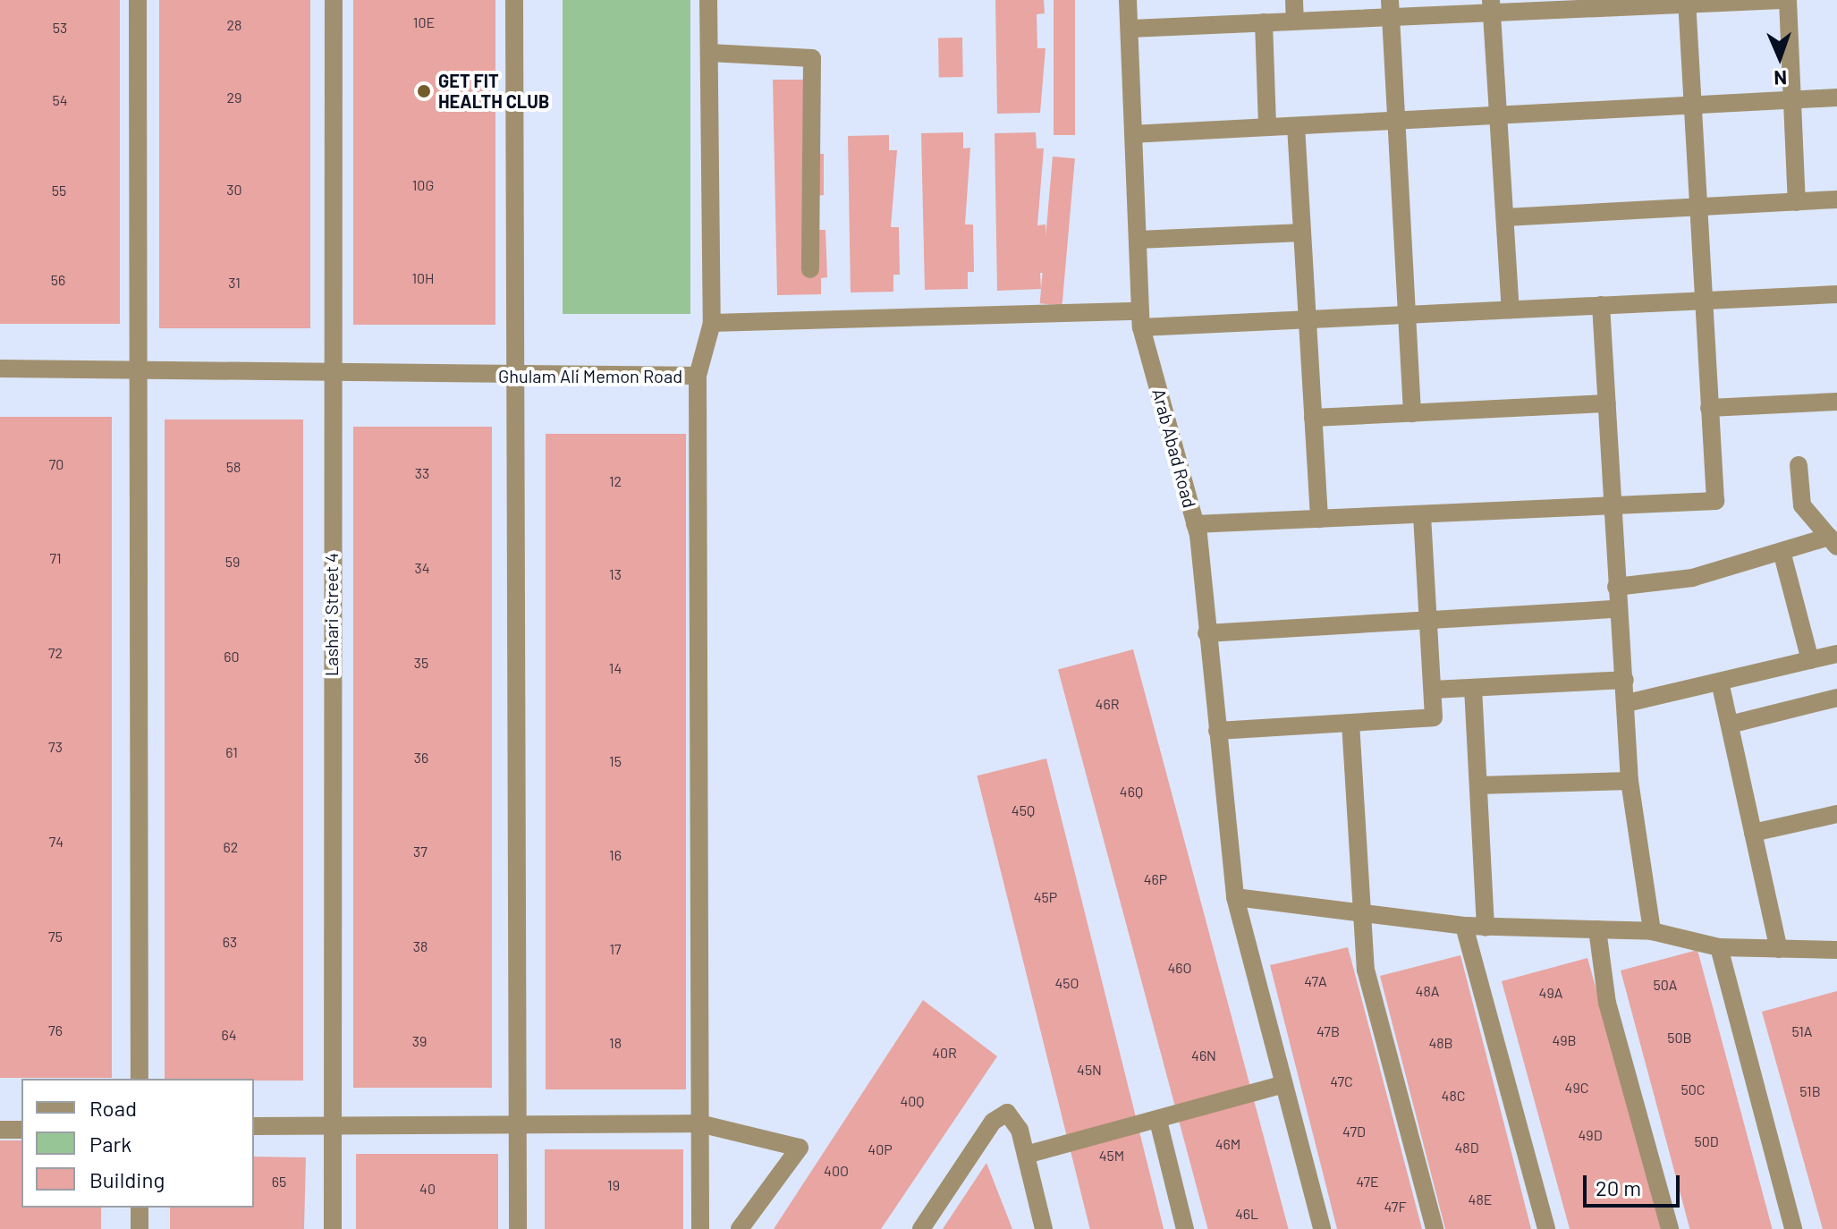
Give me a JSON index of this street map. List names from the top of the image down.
{
  "streets": {
    "street": ["Ghulam Ali Memon Road", "Arab Abad Road", "Lashari Street 4"]
  },
  "crossings": [
    ["Ghulam Ali Memon Road", "Lashari Street 4"]
  ],
  "places": ["GET FIT HEALTH CLUB"],
  "house_numbers": [
    "10E",
    "28",
    "53",
    "29",
    "54",
    "10G",
    "30",
    "55",
    "10H",
    "56",
    "31",
    "70",
    "58",
    "33",
    "12",
    "71",
    "59",
    "34",
    "13",
    "72",
    "60",
    "35",
    "14",
    "46R",
    "73",
    "61",
    "36",
    "15",
    "46Q",
    "45Q",
    "74",
    "62",
    "37",
    "16",
    "46P",
    "45P",
    "75",
    "63",
    "38",
    "17",
    "46O",
    "47A",
    "45O",
    "50A",
    "48A",
    "49A",
    "76",
    "47B",
    "51A",
    "64",
    "50B",
    "49B",
    "39",
    "18",
    "48B",
    "40R",
    "46N",
    "45N",
    "47C",
    "49C",
    "50C",
    "51B",
    "48C",
    "40Q",
    "47D",
    "49D",
    "50D",
    "46M",
    "48D",
    "40P",
    "45M",
    "40O",
    "65",
    "47E",
    "19",
    "40",
    "48E",
    "47F",
    "46L"
  ],
  "legend": ["Road", "Park", "Building"],
  "scale_bar": "20 m",
  "north": "bottom"
}
